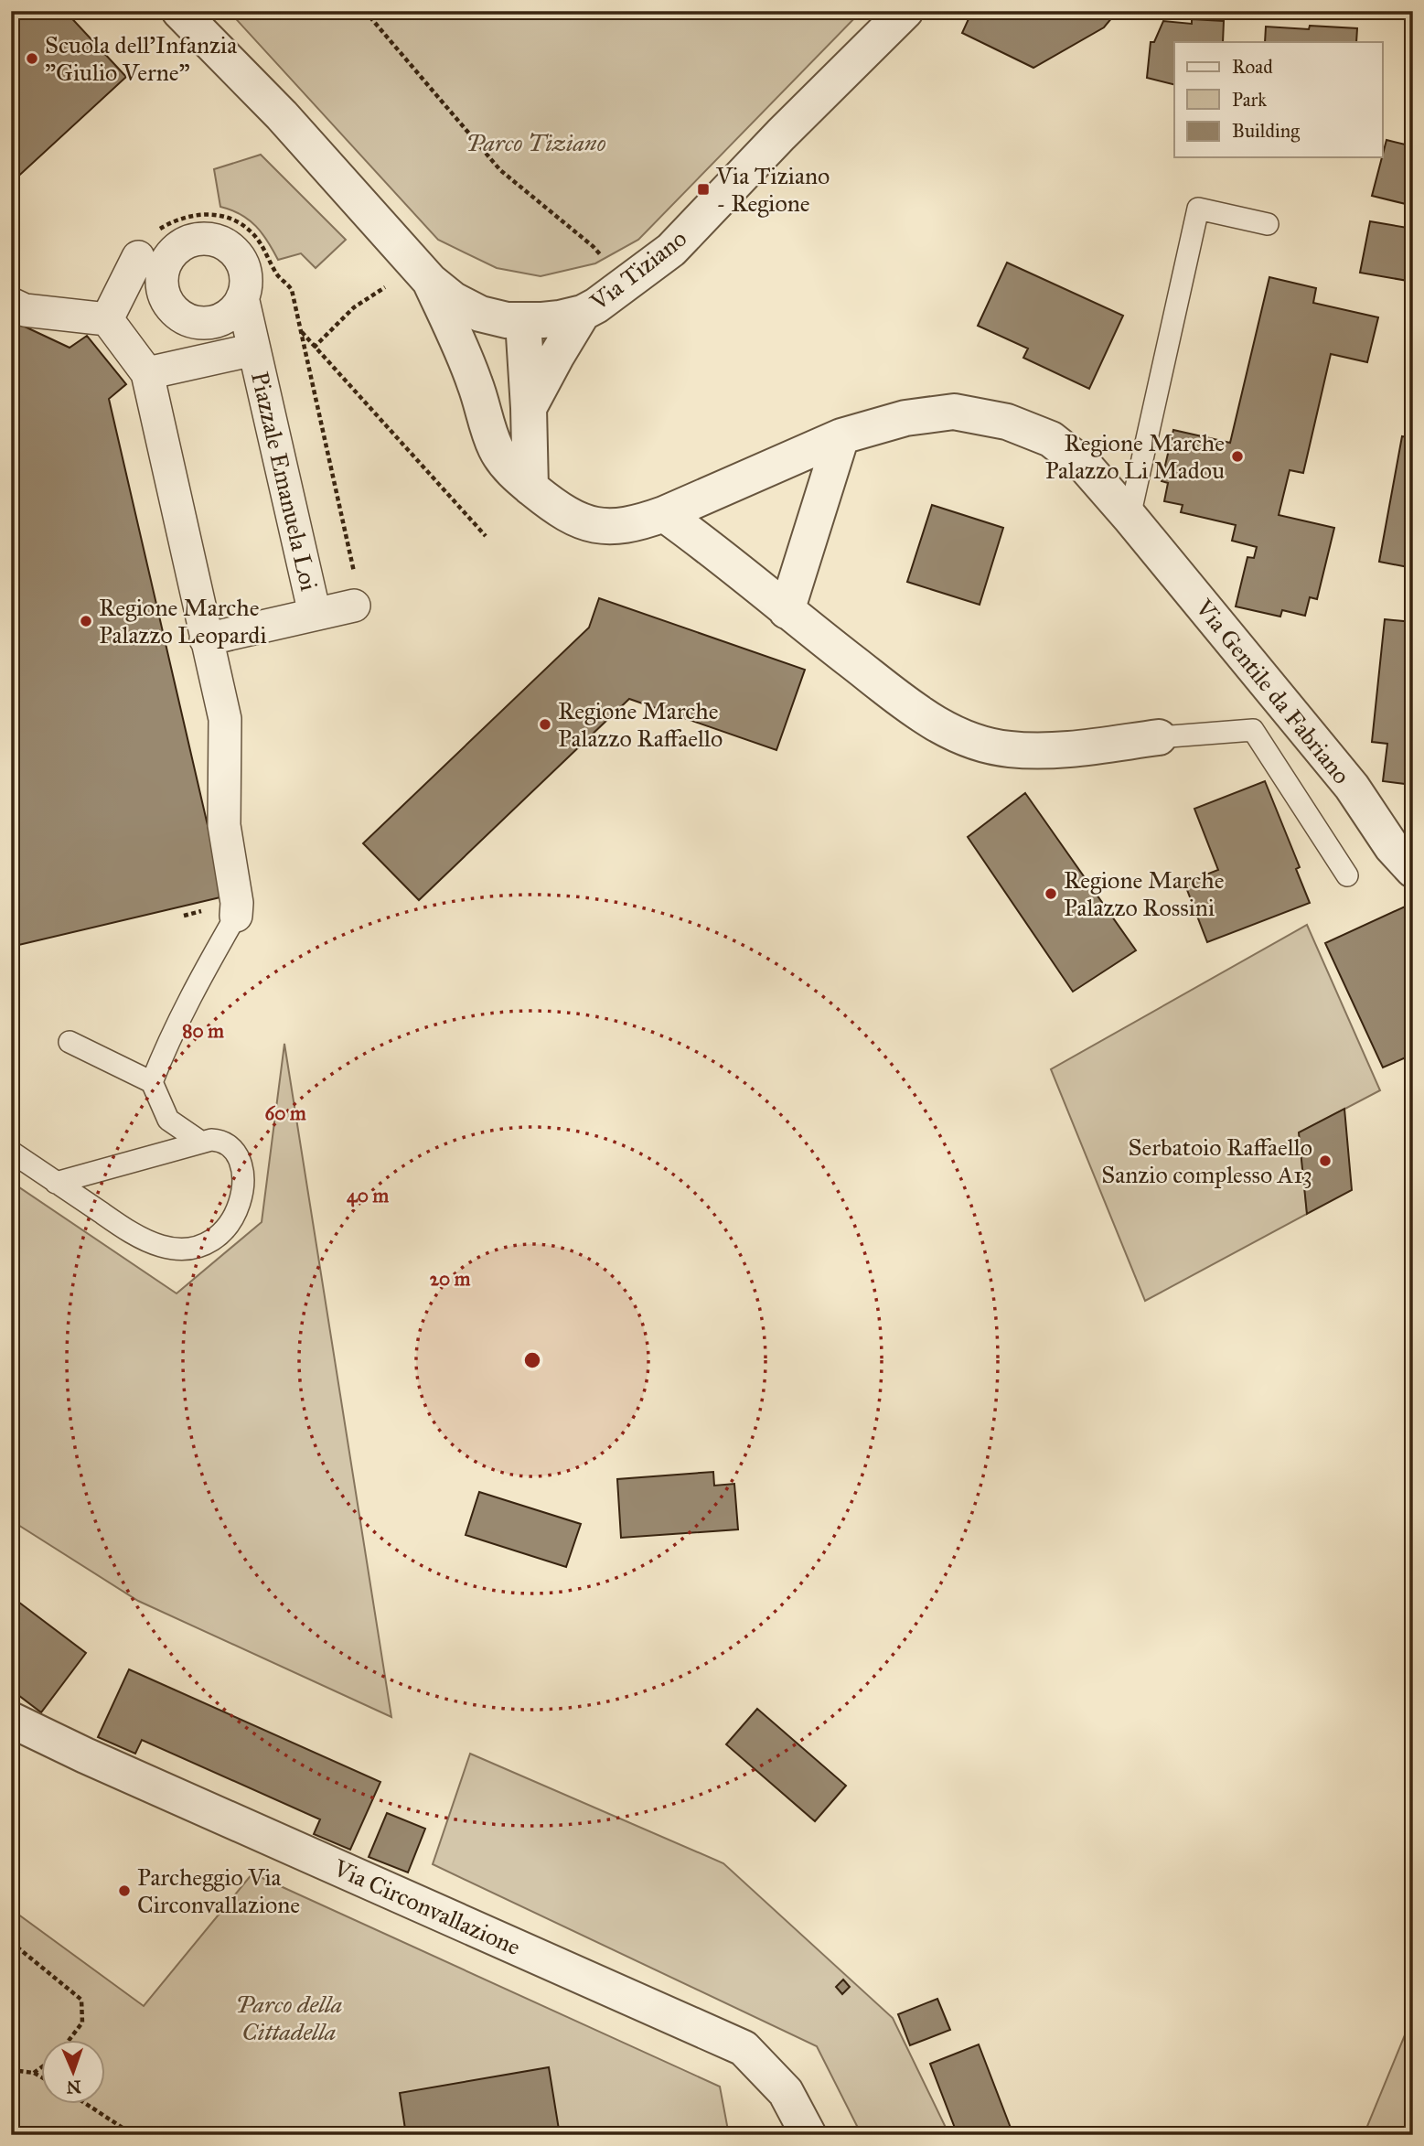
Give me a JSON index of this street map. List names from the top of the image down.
{
  "streets": {
    "street": [
      "Via Tiziano",
      "Piazzale Emanuela Loi",
      "Via Gentile da Fabriano",
      "Via Circonvallazione"
    ]
  },
  "crossings": [
    ["Via Tiziano", "Via Gentile da Fabriano"]
  ],
  "parks": ["Parco Tiziano", "Parco della Cittadella"],
  "places": {
    "other": [
      "Scuola dell'Infanzia \"Giulio Verne\"",
      "Regione Marche Palazzo Li Madou",
      "Regione Marche Palazzo Leopardi",
      "Regione Marche Palazzo Raffaello",
      "Regione Marche Palazzo Rossini",
      "Serbatoio Raffaello Sanzio complesso A13",
      "Parcheggio Via Circonvallazione"
    ],
    "transit": ["Via Tiziano - Regione"]
  },
  "legend": ["Road", "Park", "Building"],
  "north": "bottom",
  "rings": [
    "80 m",
    "60 m",
    "40 m",
    "20 m"
  ]
}
